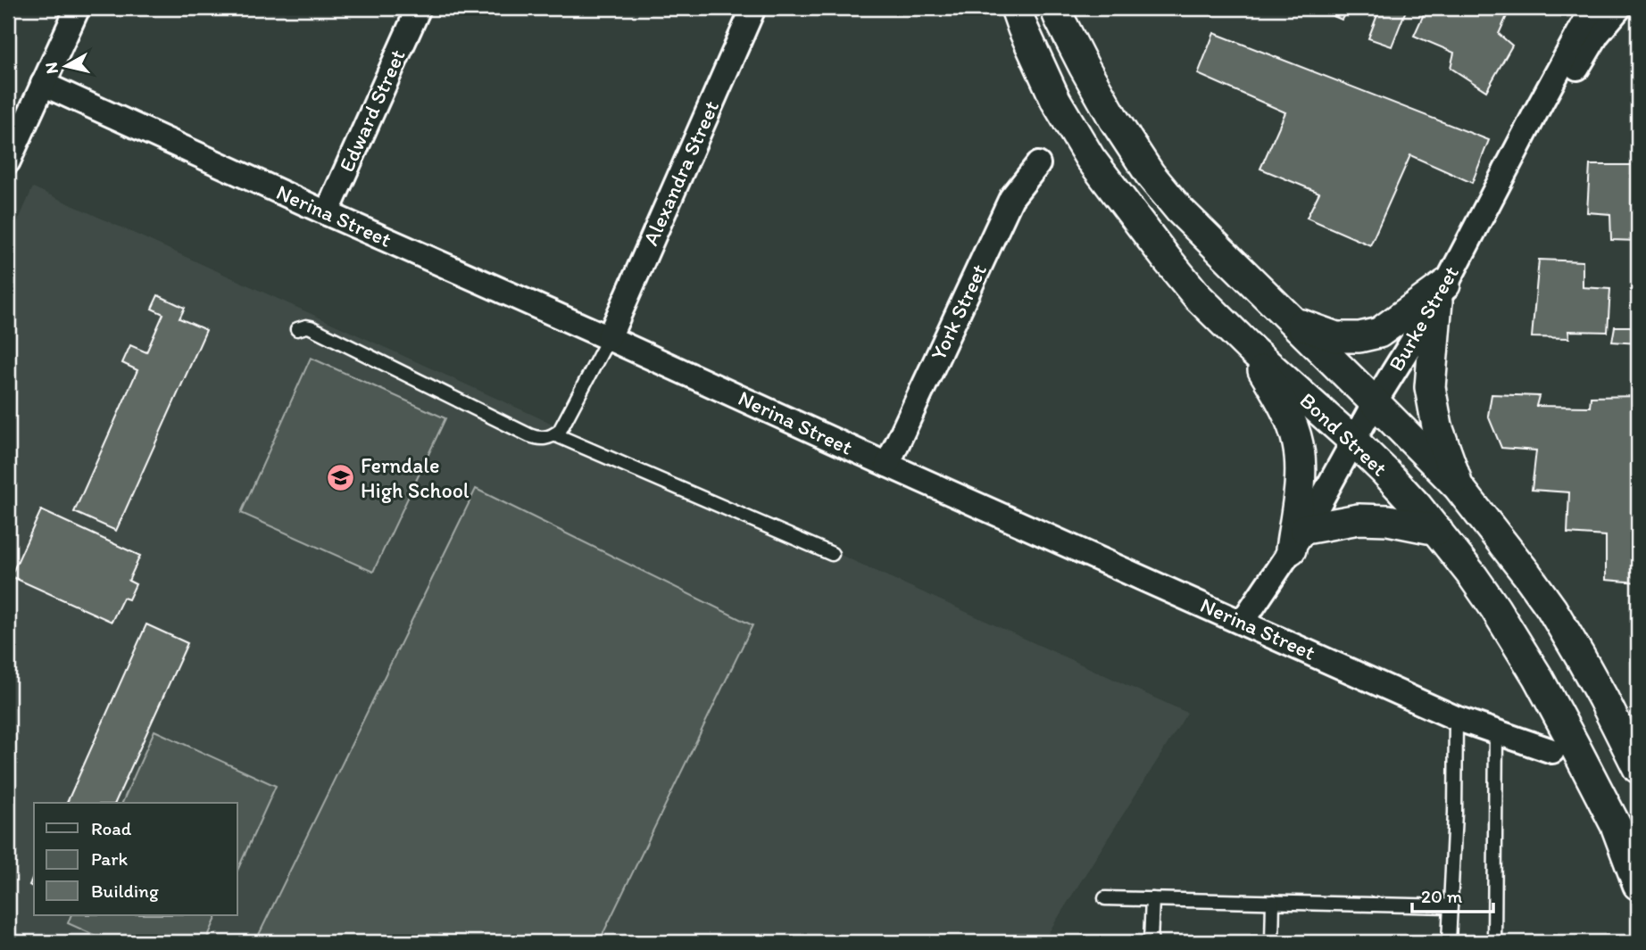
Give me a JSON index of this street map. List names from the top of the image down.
{
  "streets": {
    "street": [
      "Edward Street",
      "Alexandra Street",
      "Nerina Street",
      "York Street",
      "Burke Street",
      "Bond Street"
    ]
  },
  "crossings": [
    ["Edward Street", "Nerina Street"],
    ["Alexandra Street", "Nerina Street"],
    ["Nerina Street", "York Street"],
    ["Nerina Street", "Burke Street"],
    ["Burke Street", "Bond Street"]
  ],
  "places": {
    "school or university": ["Ferndale High School"]
  },
  "legend": ["Road", "Park", "Building"],
  "scale_bar": "20 m",
  "north": "left"
}
